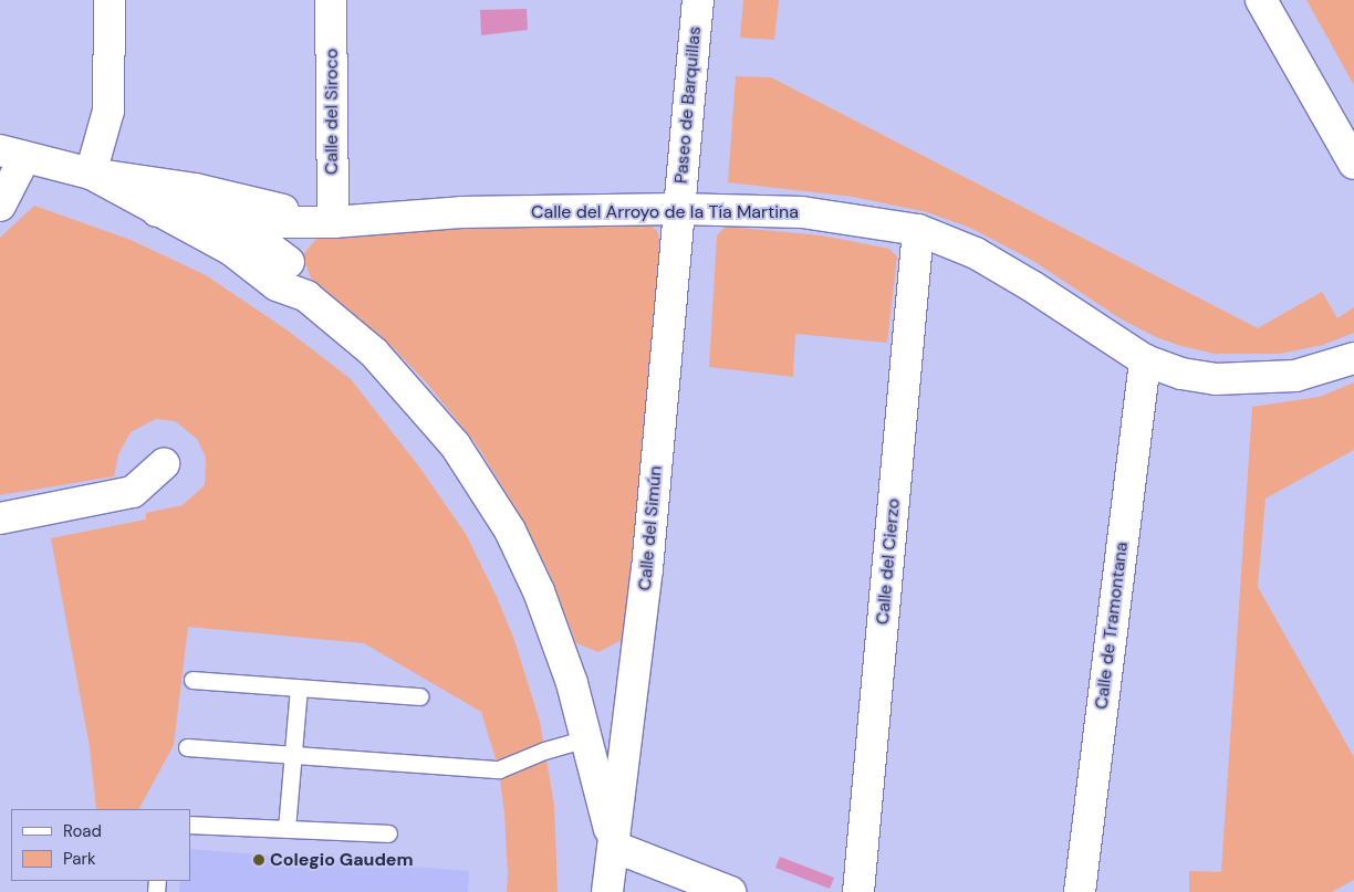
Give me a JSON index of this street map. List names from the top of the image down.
{
  "streets": {
    "street": [
      "Paseo de Barquillas",
      "Calle del Siroco",
      "Calle del Arroyo de la Tía Martina",
      "Calle del Simún",
      "Calle del Cierzo",
      "Calle de Tramontana"
    ]
  },
  "crossings": [
    ["Paseo de Barquillas", "Calle del Arroyo de la Tía Martina"],
    ["Paseo de Barquillas", "Calle del Simún"],
    ["Calle del Siroco", "Calle del Arroyo de la Tía Martina"],
    ["Calle del Arroyo de la Tía Martina", "Calle del Simún"],
    ["Calle del Arroyo de la Tía Martina", "Calle del Cierzo"],
    ["Calle del Arroyo de la Tía Martina", "Calle de Tramontana"]
  ],
  "places": ["Colegio Gaudem"],
  "legend": ["Road", "Park"]
}
